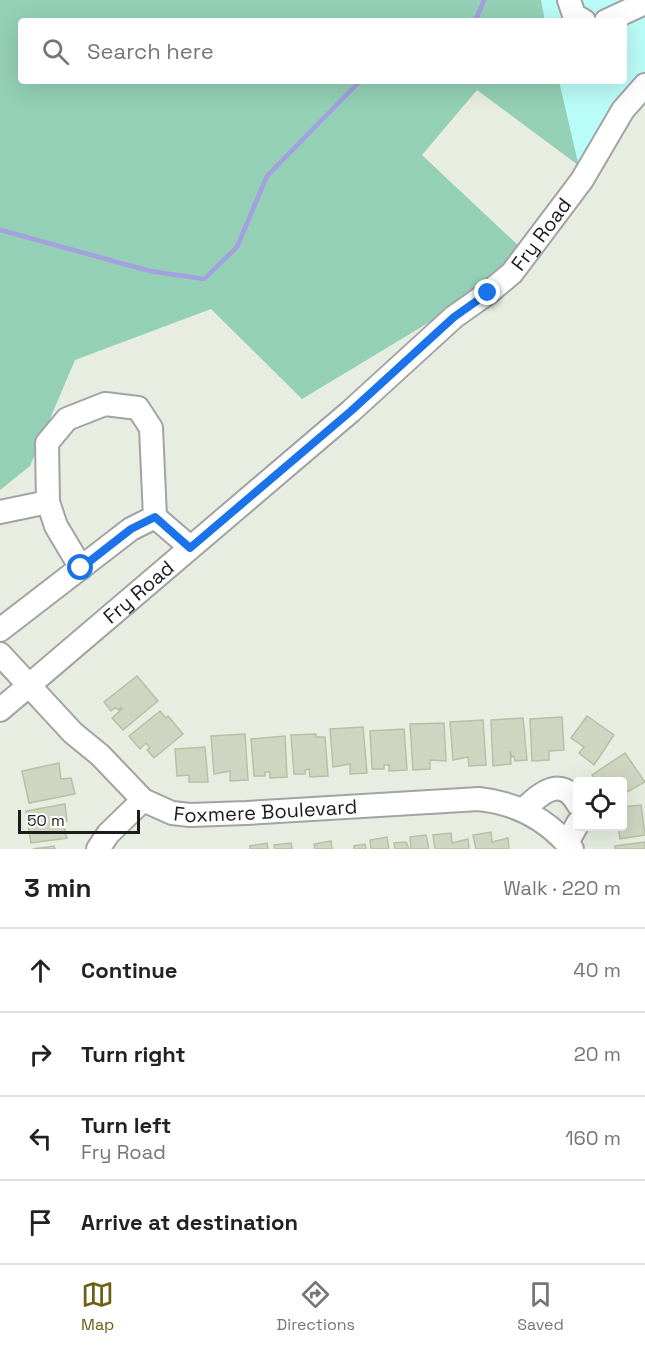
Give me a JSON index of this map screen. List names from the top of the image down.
{
  "streets": {
    "street": ["Fry Road", "Foxmere Boulevard"]
  },
  "crossings": [
    ["Fry Road", "Foxmere Boulevard"]
  ],
  "scale_bar": "50 m",
  "page": {
    "search": "Search here",
    "scale": "50 m",
    "heading": ["3 min", "Walk · 220 m"],
    "list": [
      ["Continue", "40 m"],
      ["Turn right", "20 m"],
      ["Turn left", "Fry Road", "160 m"],
      "Arrive at destination"
    ],
    "nav": ["Map", "Directions", "Saved"]
  }
}
